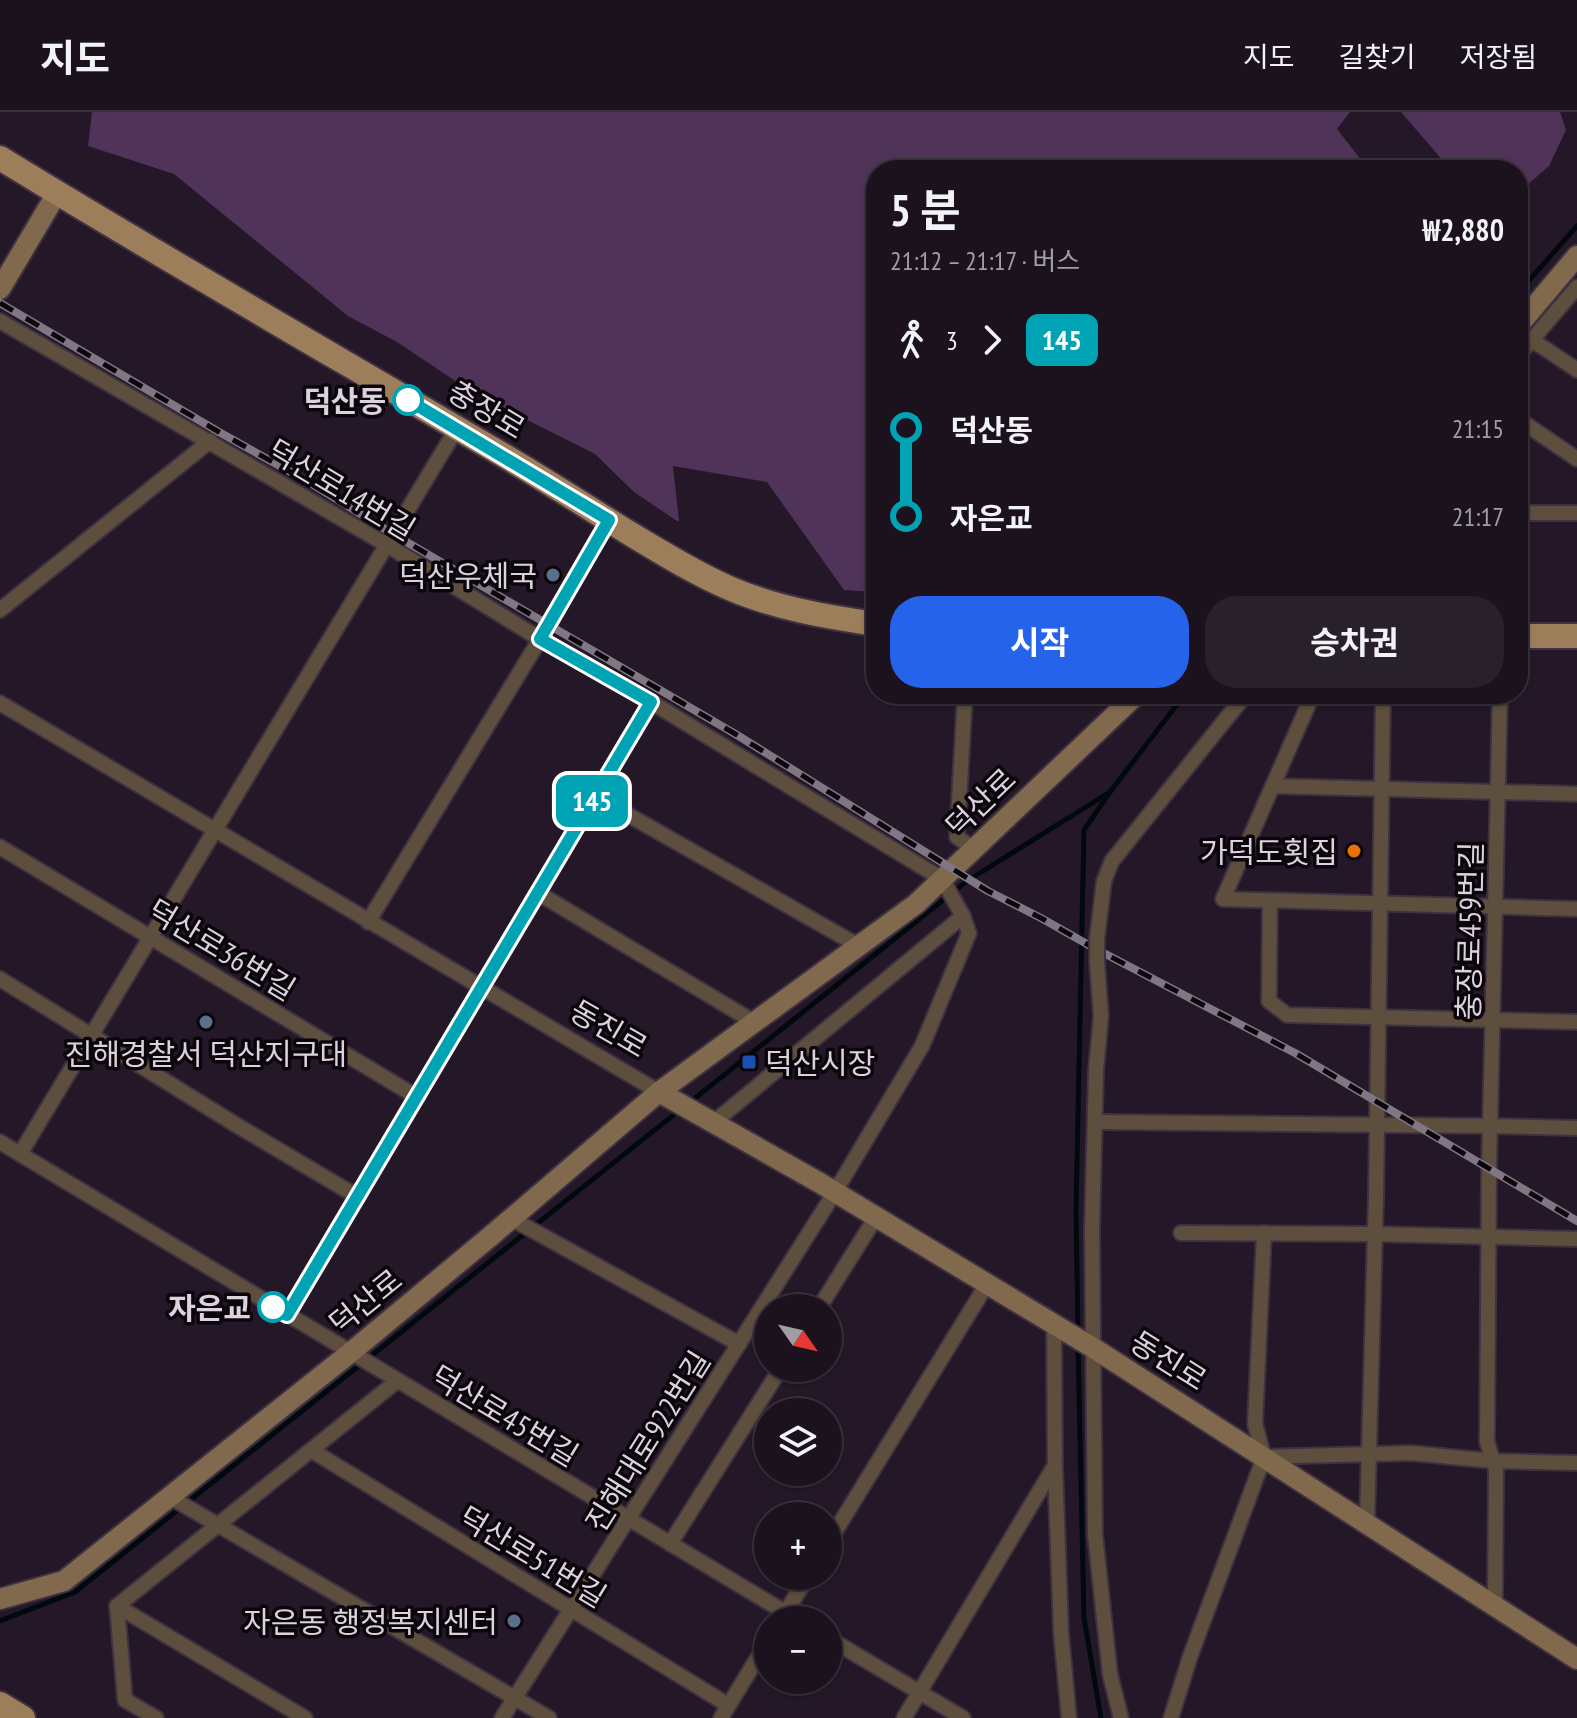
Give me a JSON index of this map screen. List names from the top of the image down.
{
  "streets": {
    "main road": ["충장로"],
    "street": [
      "덕산로14번길",
      "덕산로",
      "충장로459번길",
      "덕산로36번길",
      "동진로",
      "덕산로45번길",
      "진해대로922번길",
      "덕산로51번길"
    ]
  },
  "crossings": [
    ["덕산로14번길", "덕산로"],
    ["덕산로", "동진로"],
    ["덕산로", "덕산로45번길"],
    ["충장로459번길", "동진로"],
    ["동진로", "진해대로922번길"],
    ["덕산로45번길", "진해대로922번길"],
    ["진해대로922번길", "덕산로51번길"]
  ],
  "places": {
    "other": [
      "덕산동",
      "덕산우체국",
      "가덕도횟집",
      "진해경찰서 덕산지구대",
      "자은교",
      "자은동 행정복지센터"
    ],
    "transit": ["덕산시장"]
  },
  "lines": ["bus line 145"],
  "north": "bottom right",
  "page": {
    "header": "지도",
    "nav": ["지도", "길찾기", "저장됨"],
    "on_map": "145",
    "heading": ["5 분", "21:12 – 21:17 · 버스", "₩2,880"],
    "legs": ["3", "145"],
    "list": [
      {
        "name": "덕산동",
        "value": "21:15"
      },
      {
        "name": "자은교",
        "value": "21:17"
      }
    ],
    "buttons": ["시작", "승차권"],
    "map_buttons": ["+", "−"]
  }
}
